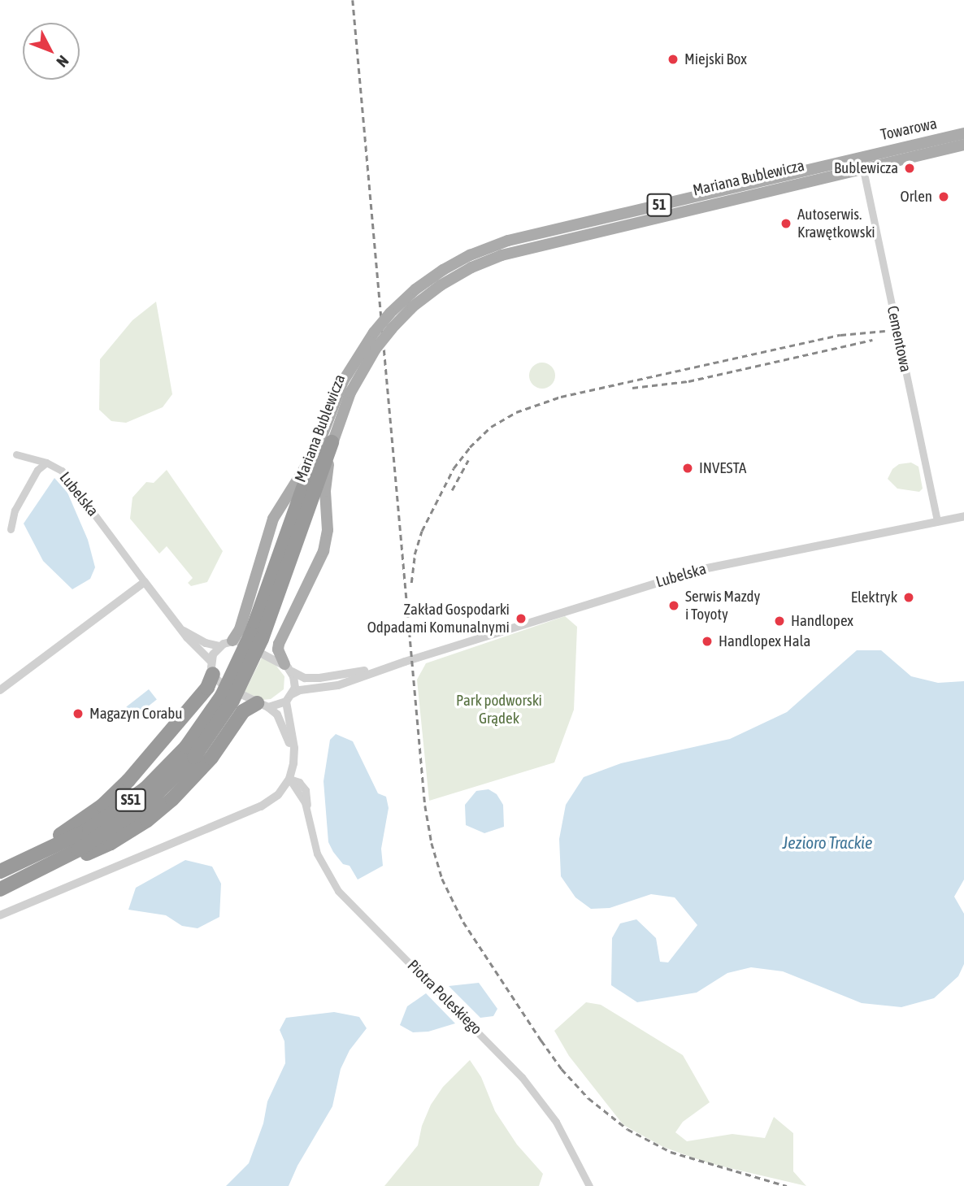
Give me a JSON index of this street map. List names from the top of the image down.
{
  "streets": {
    "highway": ["Mariana Bublewicza", "S51"],
    "main road": ["Towarowa", "51"],
    "street": ["Cementowa", "Lubelska", "Piotra Poleskiego"]
  },
  "crossings": [
    ["Towarowa", "Mariana Bublewicza"],
    ["Towarowa", "Cementowa"],
    ["Mariana Bublewicza", "Cementowa"],
    ["Cementowa", "Lubelska"]
  ],
  "water": ["Jezioro Trackie"],
  "parks": ["Park podworski Grądek"],
  "places": [
    "Miejski Box",
    "Bublewicza",
    "Orlen",
    "Autoserwis. Krawętkowski",
    "INVESTA",
    "Elektryk",
    "Serwis Mazdy i Toyoty",
    "Zakład Gospodarki Odpadami Komunalnymi",
    "Handlopex",
    "Handlopex Hala",
    "Magazyn Corabu"
  ],
  "north": "bottom right"
}
